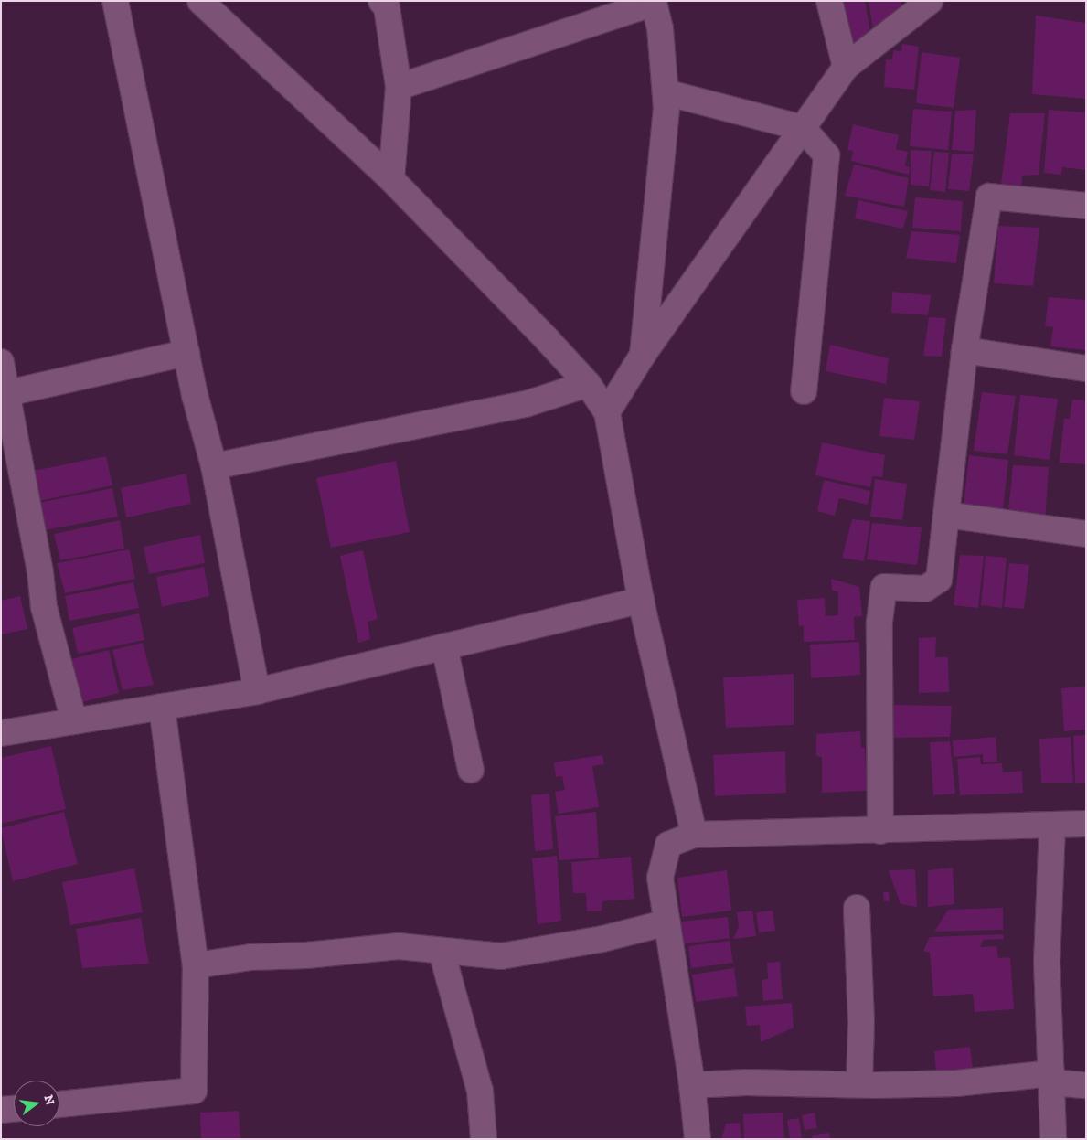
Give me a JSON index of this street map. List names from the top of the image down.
{
  "north": "right"
}
